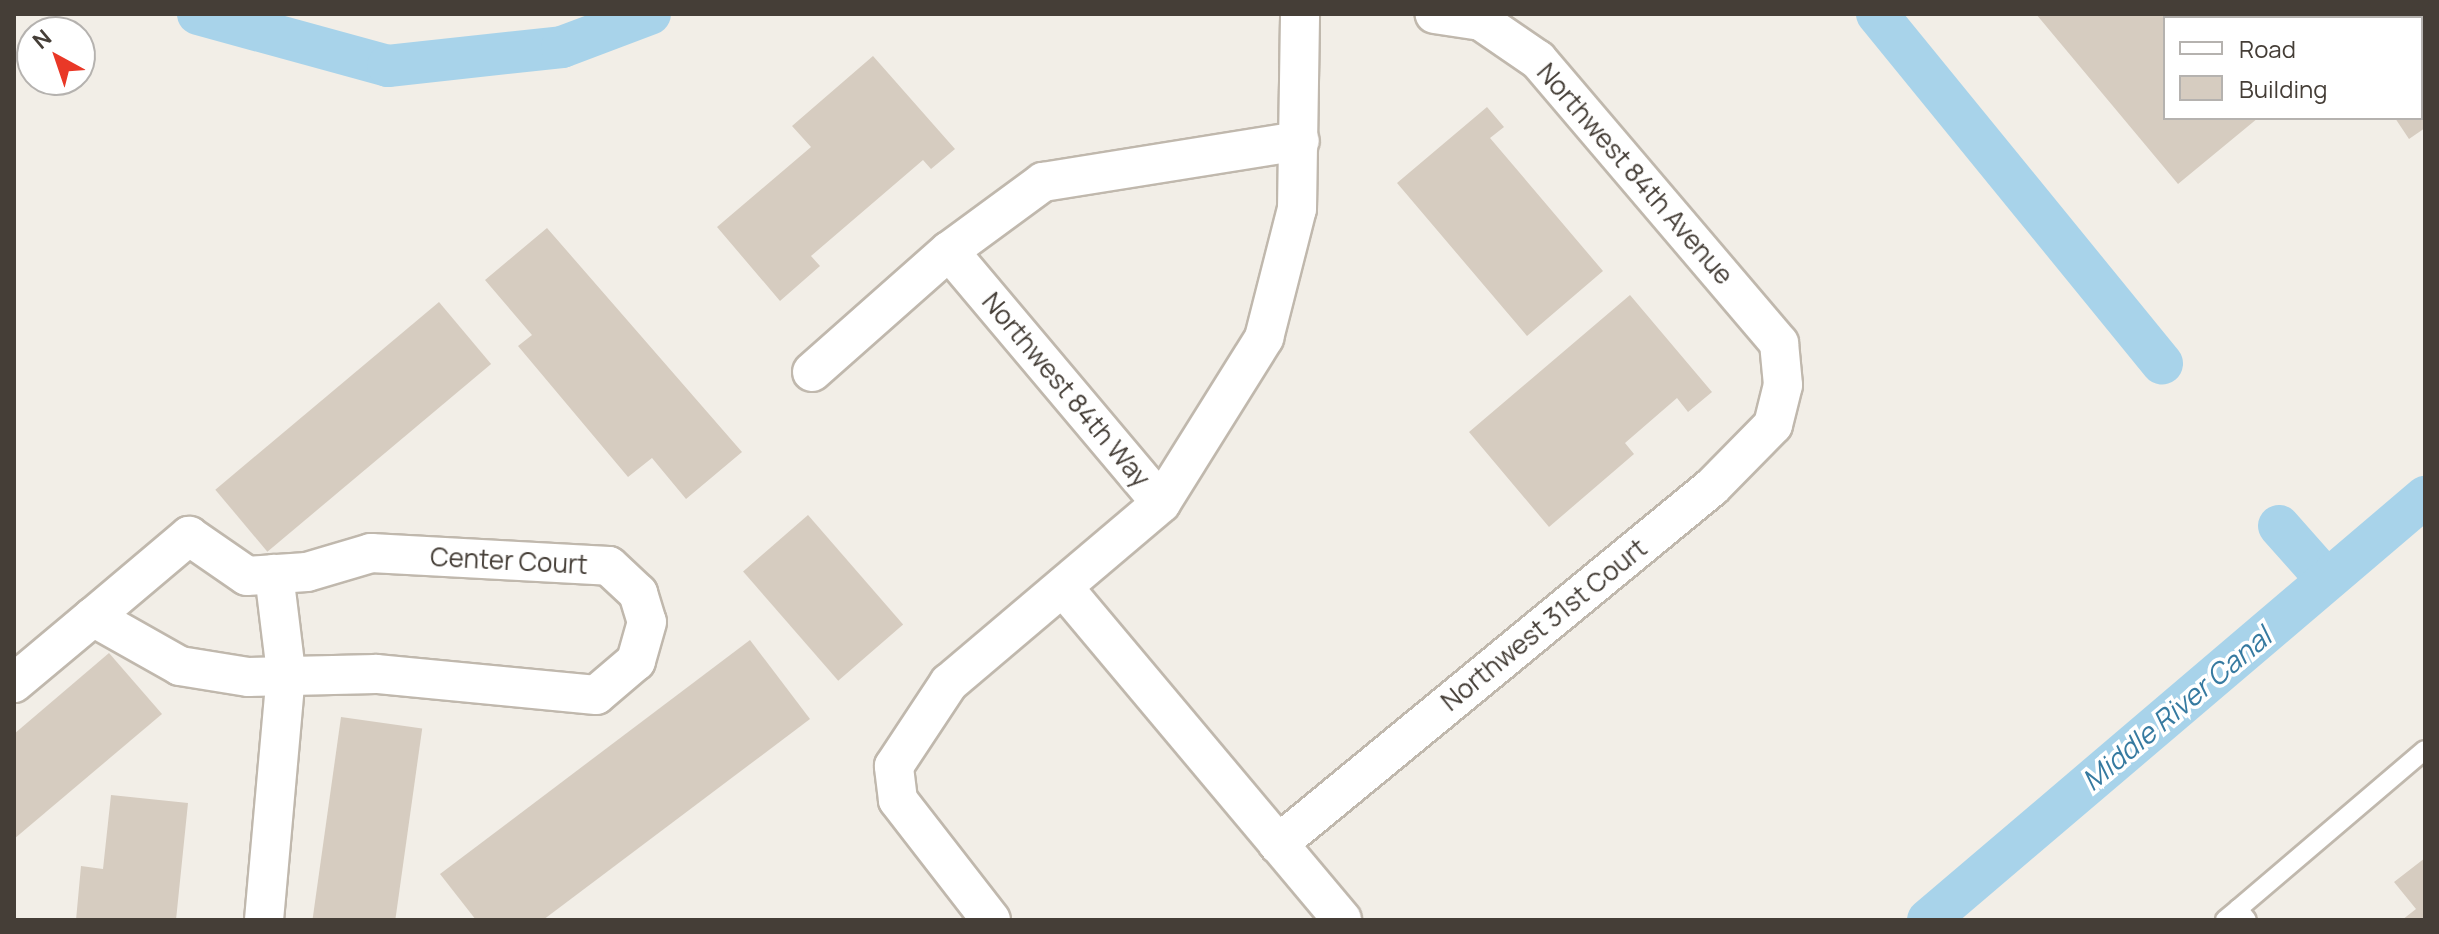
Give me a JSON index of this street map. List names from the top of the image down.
{
  "streets": {
    "street": [
      "Northwest 84th Avenue",
      "Northwest 84th Way",
      "Center Court",
      "Northwest 31st Court"
    ]
  },
  "crossings": [
    ["Northwest 84th Avenue", "Northwest 31st Court"]
  ],
  "water": ["Middle River Canal"],
  "legend": ["Road", "Building"],
  "north": "top left"
}
